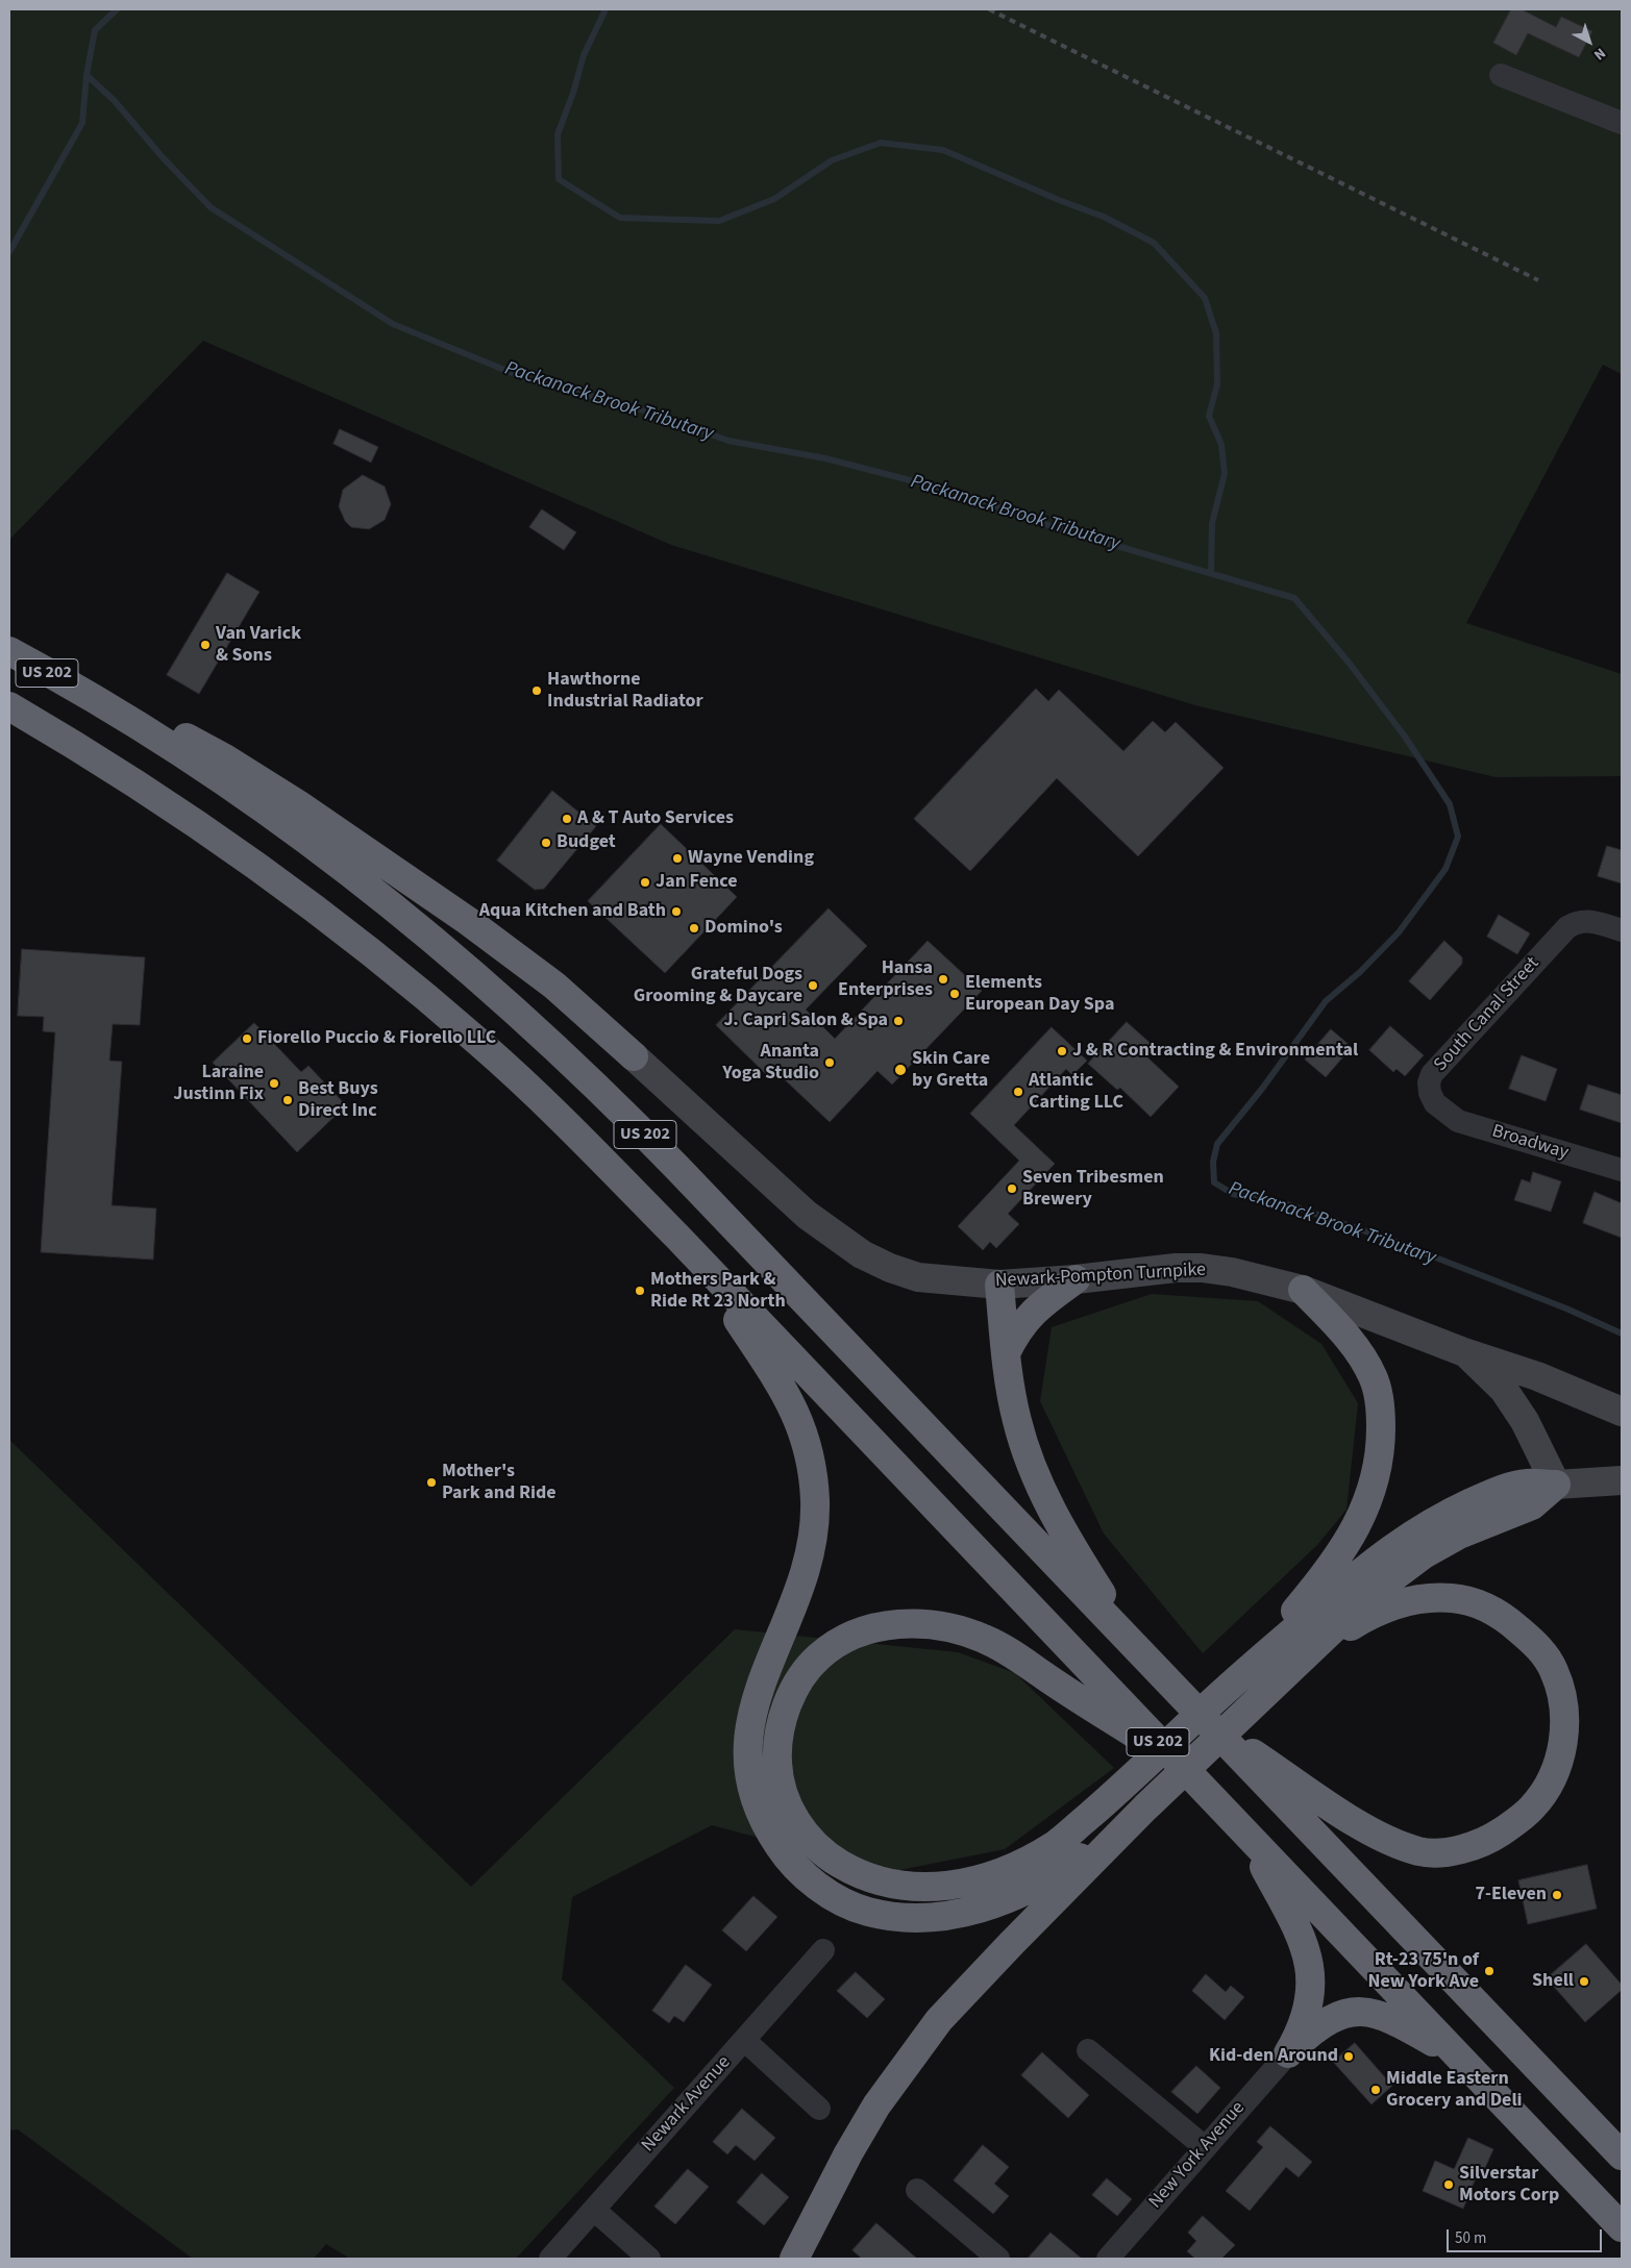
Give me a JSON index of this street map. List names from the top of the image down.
{
  "streets": {
    "highway": ["US 202"],
    "main road": ["Newark-Pompton Turnpike"],
    "street": [
      "South Canal Street",
      "Broadway",
      "Newark Avenue",
      "New York Avenue"
    ]
  },
  "crossings": [
    ["South Canal Street", "Broadway"]
  ],
  "water": ["Packanack Brook Tributary"],
  "places": [
    "Van Varick & Sons",
    "Hawthorne Industrial Radiator",
    "A & T Auto Services",
    "Budget",
    "Wayne Vending",
    "Jan Fence",
    "Aqua Kitchen and Bath",
    "Domino's",
    "Hansa Enterprises",
    "Grateful Dogs Grooming & Daycare",
    "Elements European Day Spa",
    "J. Capri Salon & Spa",
    "Fiorello Puccio & Fiorello LLC",
    "J & R Contracting & Environmental",
    "Ananta Yoga Studio",
    "Skin Care by Gretta",
    "Laraine Justinn Fix",
    "Atlantic Carting LLC",
    "Best Buys Direct Inc",
    "Seven Tribesmen Brewery",
    "Mothers Park & Ride Rt 23 North",
    "Mother's Park and Ride",
    "7-Eleven",
    "Rt-23 75'n of New York Ave",
    "Shell",
    "Kid-den Around",
    "Middle Eastern Grocery and Deli",
    "Silverstar Motors Corp"
  ],
  "scale_bar": "50 m",
  "north": "bottom right"
}
